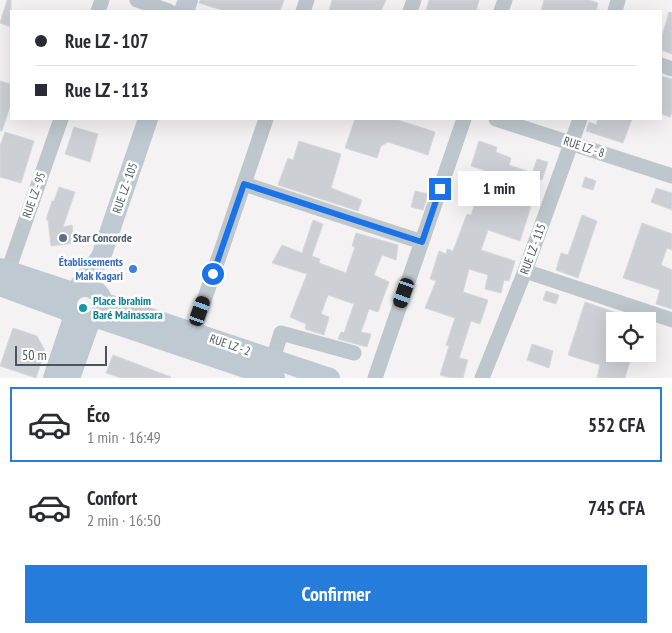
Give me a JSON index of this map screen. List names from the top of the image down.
{
  "streets": {
    "main road": ["RUE LZ - 105", "RUE LZ - 2"],
    "street": ["RUE LZ - 8", "RUE LZ - 95", "RUE LZ - 115"]
  },
  "crossings": [
    ["RUE LZ - 8", "RUE LZ - 115"],
    ["RUE LZ - 105", "RUE LZ - 2"]
  ],
  "places": ["Star Concorde", "Établissements Mak Kagari", "Place Ibrahim Baré Mainassara"],
  "scale_bar": "50 m",
  "page": {
    "banner": ["Rue LZ - 107", "Rue LZ - 113"],
    "bubble": "1 min",
    "scale": "50 m",
    "list": [
      {
        "name": "Éco",
        "note": "1 min · 16:49",
        "value": "552 CFA"
      },
      {
        "name": "Confort",
        "note": "2 min · 16:50",
        "value": "745 CFA"
      }
    ],
    "buttons": "Confirmer"
  }
}
